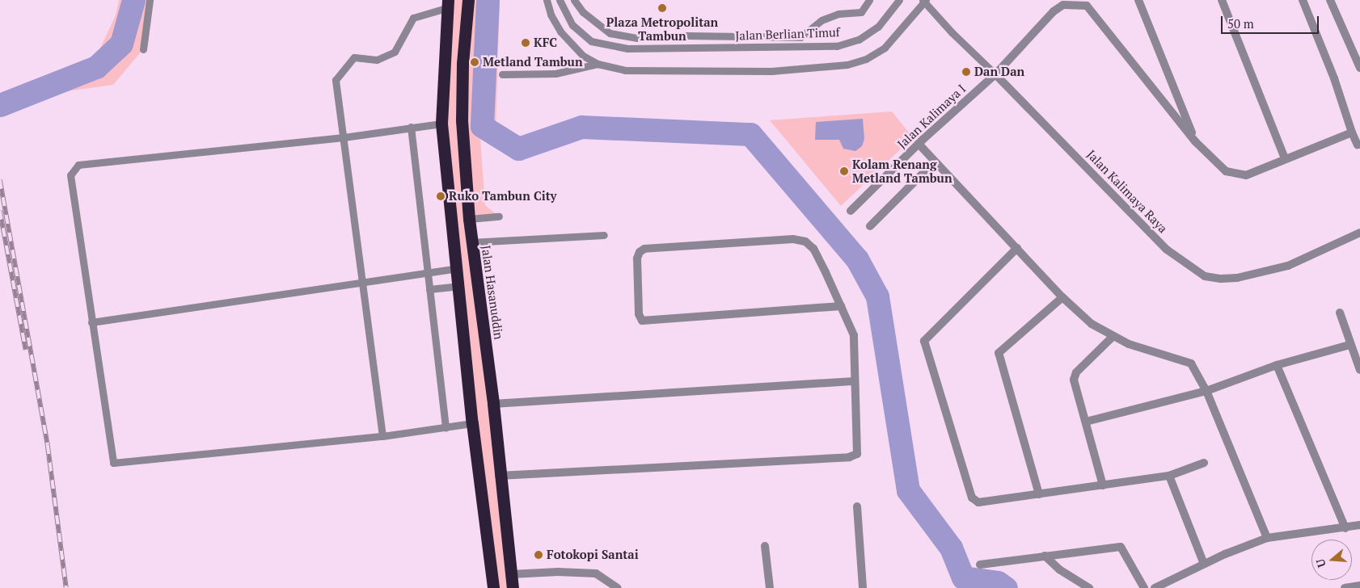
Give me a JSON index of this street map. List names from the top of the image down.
{
  "streets": {
    "highway": ["Jalan Hasanuddin"],
    "street": ["Jalan Kalimaya I", "Jalan Kalimaya Raya"],
    "lane": ["Jalan Berlian Timuf"]
  },
  "crossings": [
    ["Jalan Kalimaya I", "Jalan Kalimaya Raya"]
  ],
  "places": [
    "Plaza Metropolitan Tambun",
    "KFC",
    "Metland Tambun",
    "Dan Dan",
    "Kolam Renang Metland Tambun",
    "Ruko Tambun City",
    "Fotokopi Santai"
  ],
  "scale_bar": "50 m",
  "north": "left"
}
